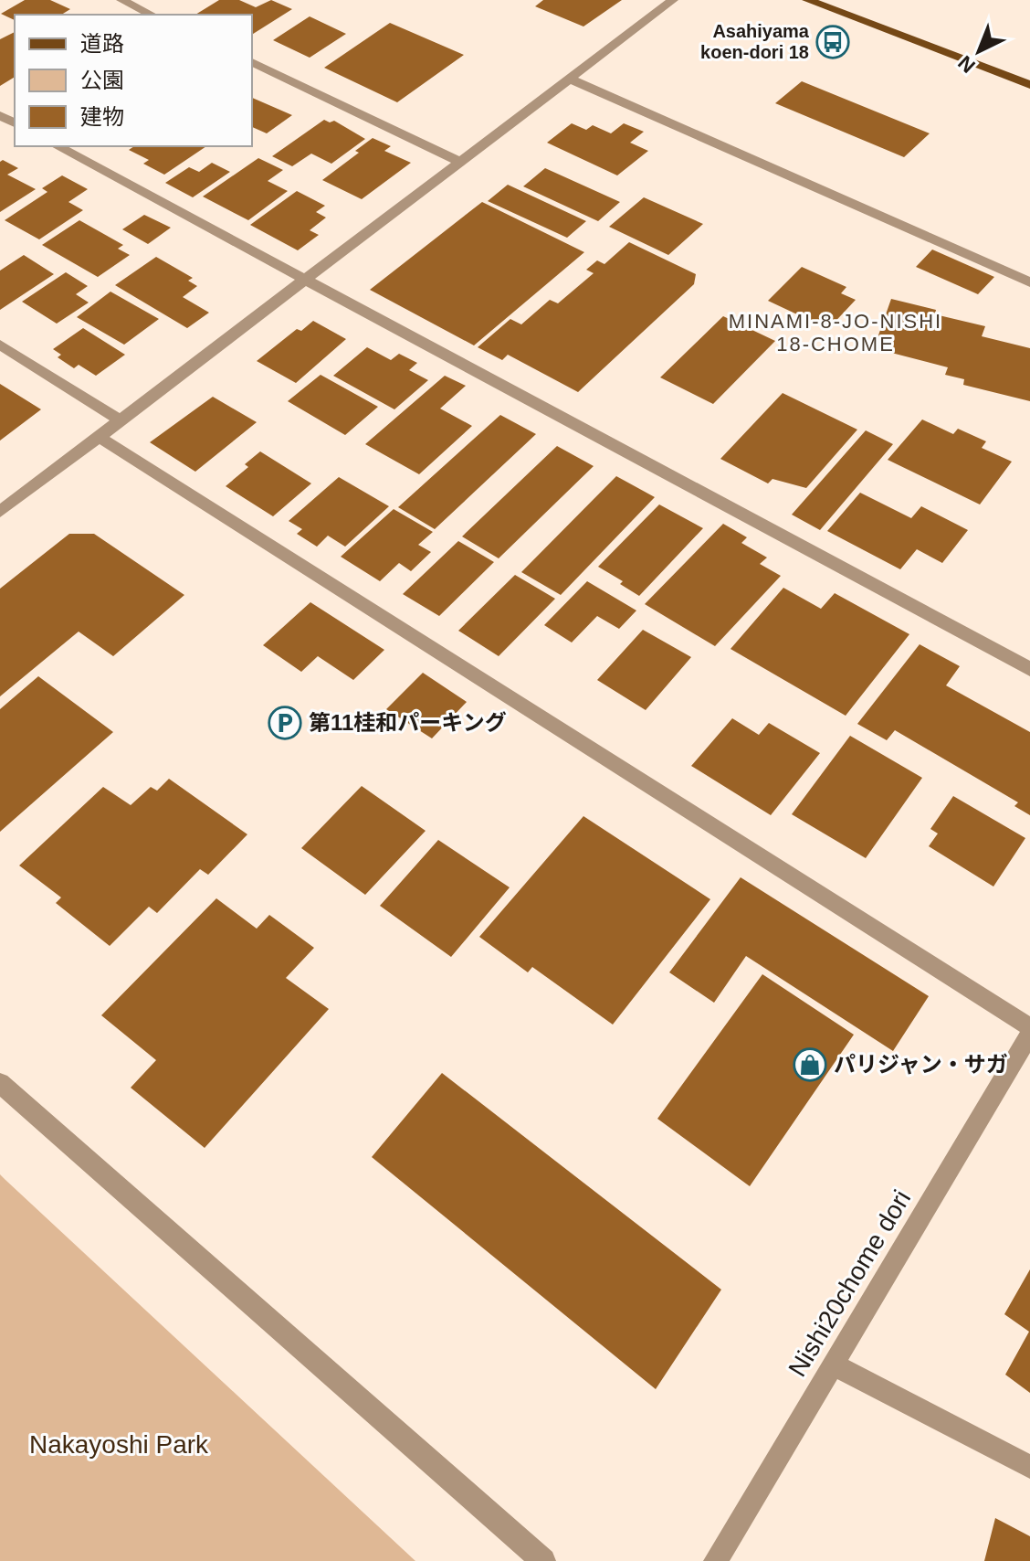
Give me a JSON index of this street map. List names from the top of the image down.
{
  "streets": {
    "street": ["Nishi20chome dori"]
  },
  "districts": ["MINAMI-8-JO-NISHI 18-CHOME"],
  "parks": ["Nakayoshi Park"],
  "places": {
    "bus stop": ["Asahiyama koen-dori 18"],
    "parking": ["第11桂和パーキング"],
    "shop": ["パリジャン・サガ"]
  },
  "legend": ["道路", "公園", "建物"],
  "north": "bottom left"
}
